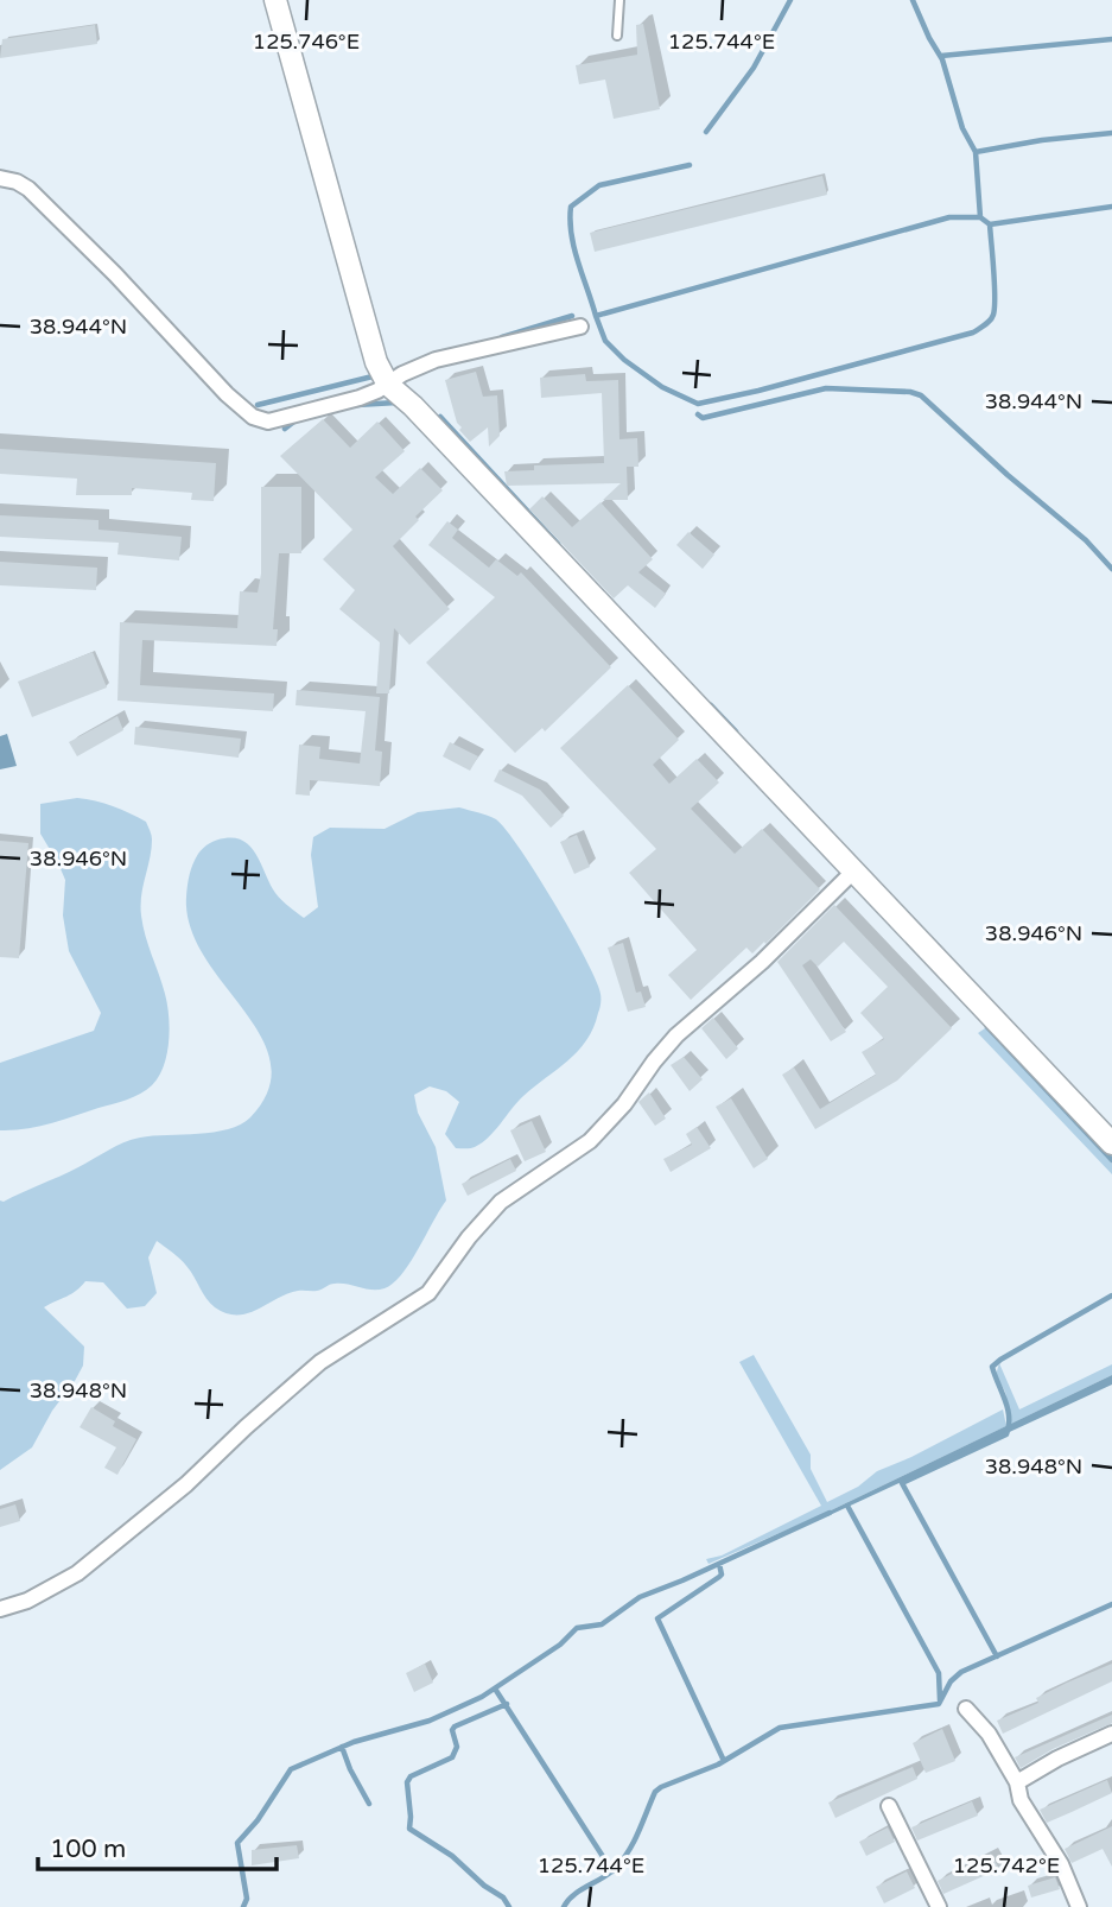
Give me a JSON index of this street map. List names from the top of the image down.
{
  "scale_bar": "100 m",
  "coordinates": [
    "125.746°E",
    "125.744°E",
    "38.944°N",
    "38.946°N",
    "38.948°N",
    "125.742°E"
  ]
}
